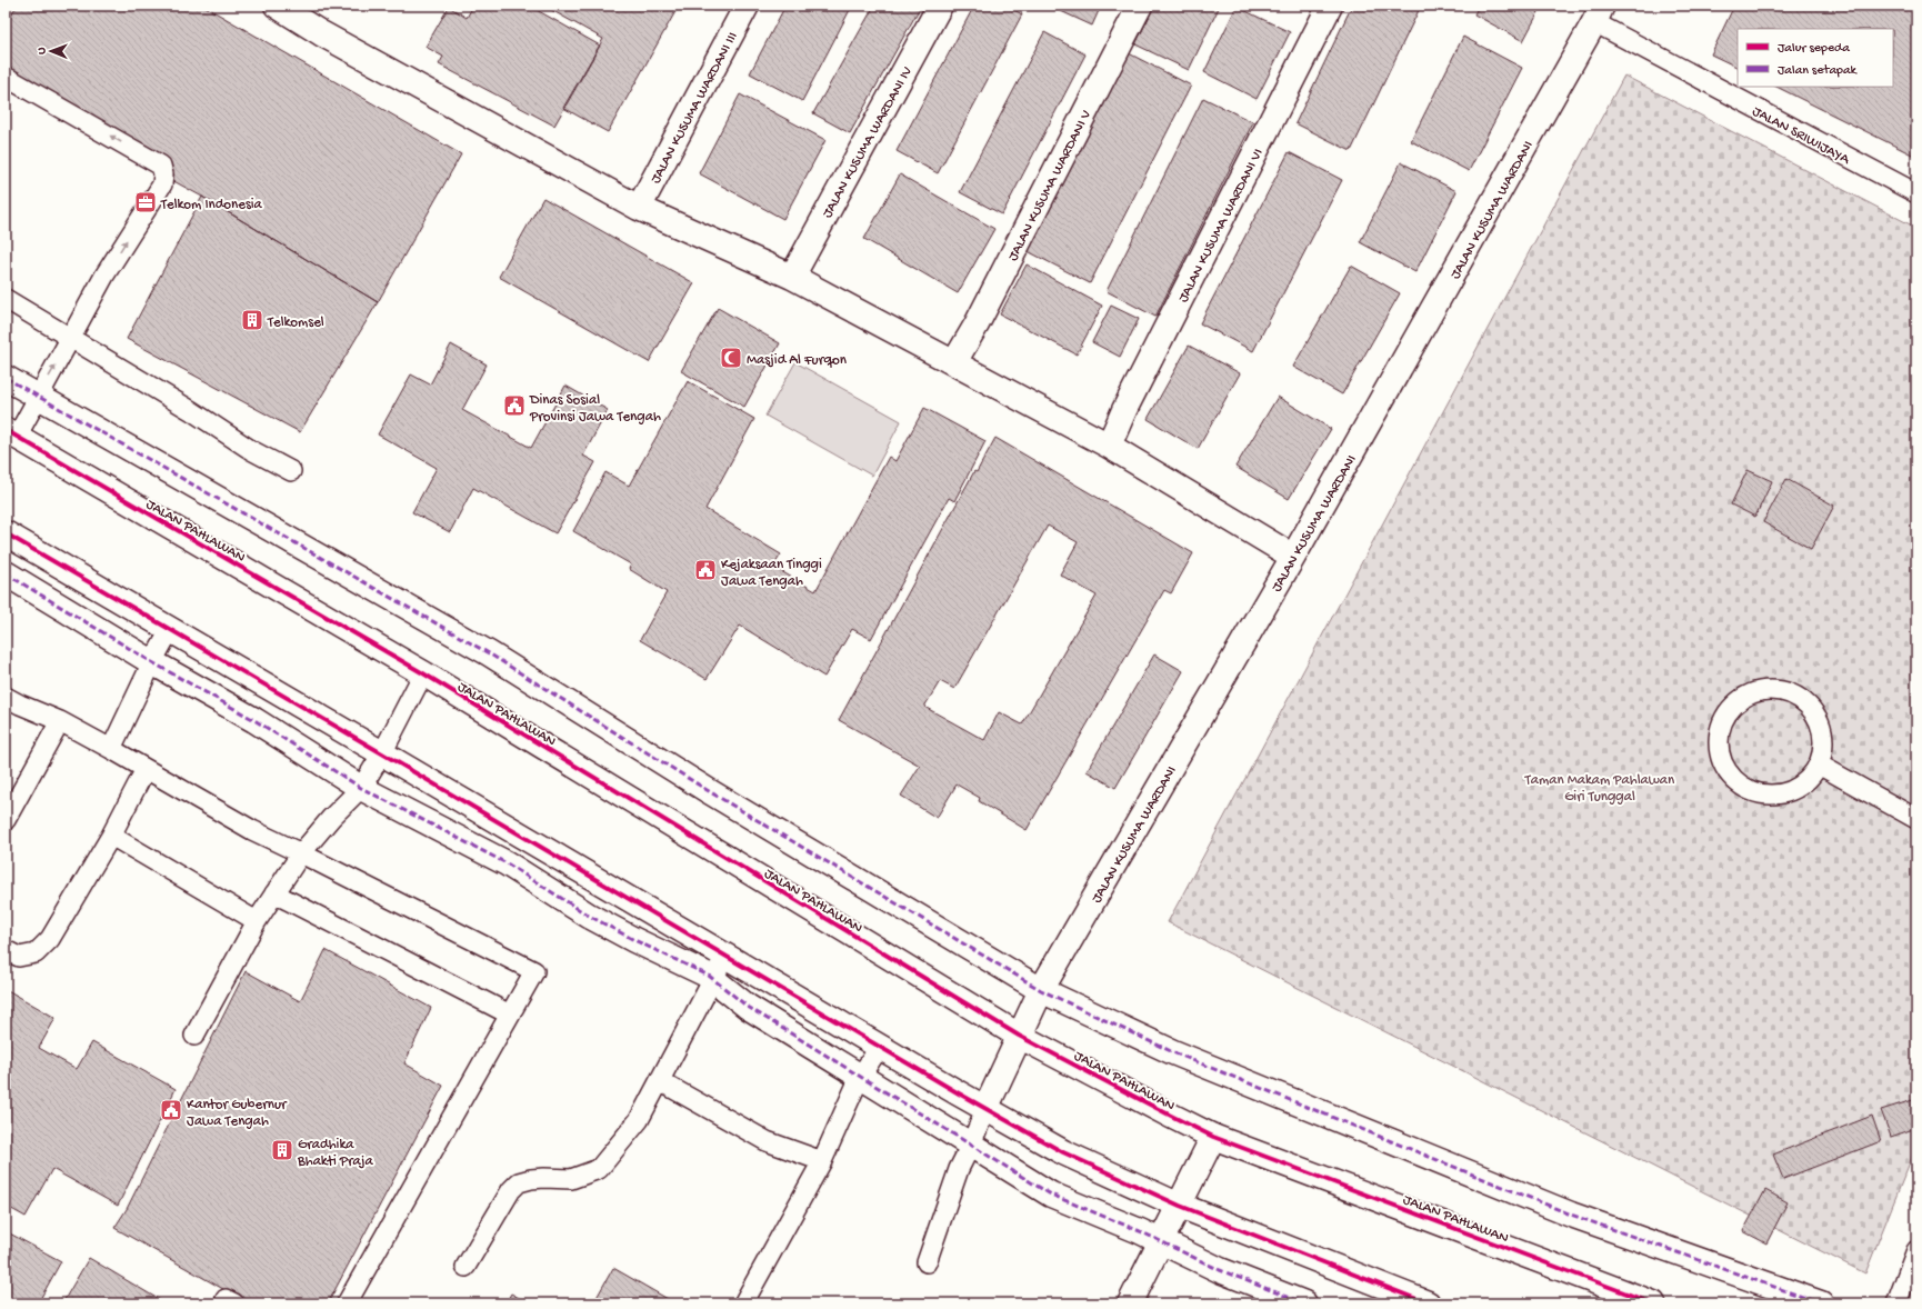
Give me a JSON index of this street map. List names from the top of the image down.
{
  "streets": {
    "street": [
      "JALAN KUSUMA WARDANI III",
      "JALAN KUSUMA WARDANI IV",
      "JALAN KUSUMA WARDANI V",
      "JALAN KUSUMA WARDANI",
      "JALAN KUSUMA WARDANI VI",
      "JALAN PAHLAWAN"
    ],
    "lane": ["JALAN SRIWIJAYA"]
  },
  "crossings": [
    ["JALAN SRIWIJAYA", "JALAN KUSUMA WARDANI"],
    ["JALAN KUSUMA WARDANI", "JALAN PAHLAWAN"]
  ],
  "parks": ["Taman Makam Pahlawan Giri Tunggal"],
  "places": {
    "office": ["Telkom Indonesia"],
    "building": ["Telkomsel", "Gradhika Bhakti Praja"],
    "mosque": ["Masjid Al Furqon"],
    "public building": ["Dinas Sosial Provinsi Jawa Tengah", "Kejaksaan Tinggi Jawa Tengah", "Kantor Gubernur Jawa Tengah"]
  },
  "legend": ["Jalur sepeda", "Jalan setapak"],
  "north": "left"
}
